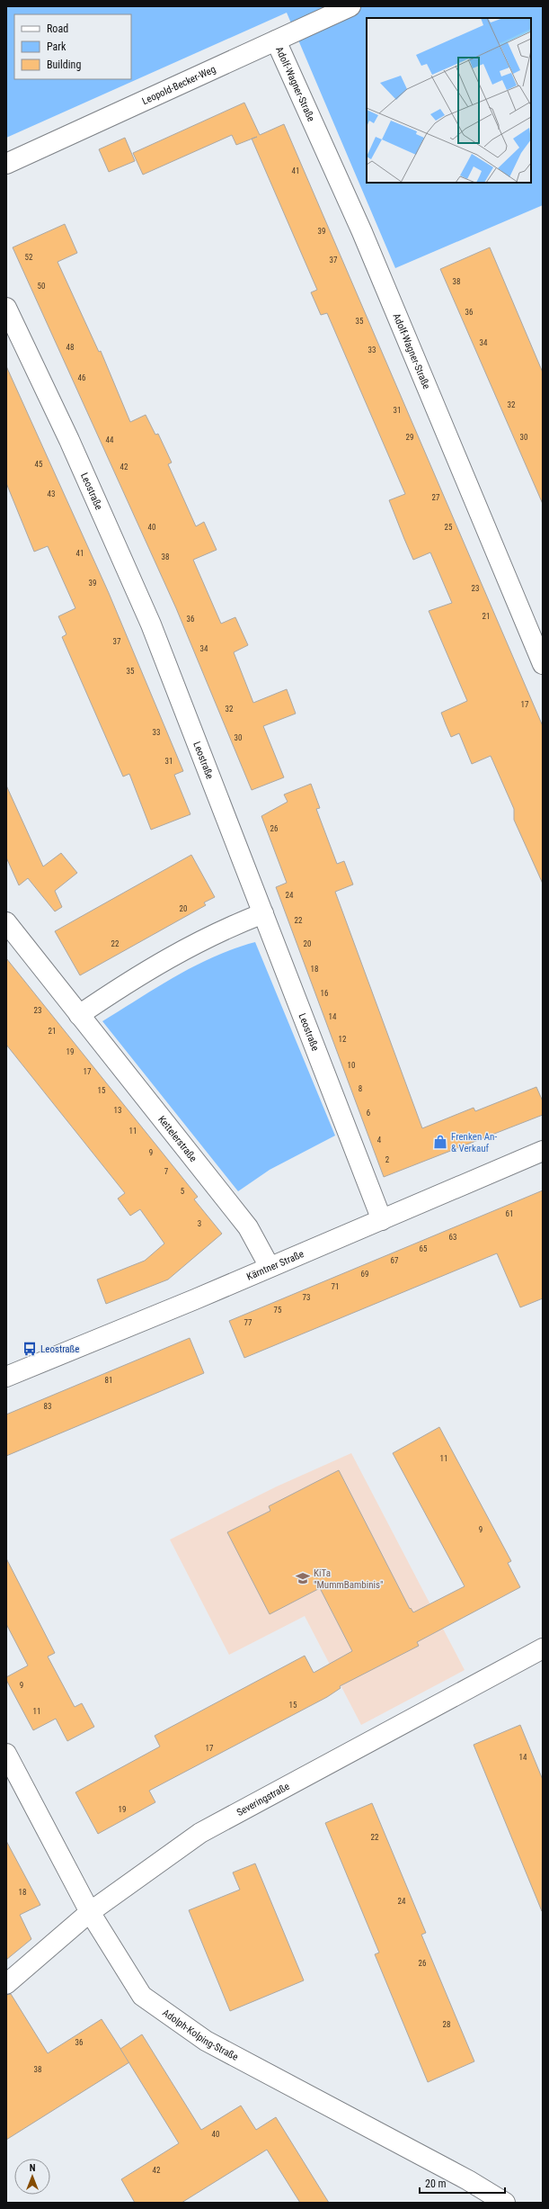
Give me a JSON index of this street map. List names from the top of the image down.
{
  "streets": {
    "street": [
      "Adolf-Wagner-Straße",
      "Leopold-Becker-Weg",
      "Leostraße",
      "Kettelerstraße",
      "Kärntner Straße",
      "Severingstraße",
      "Adolph-Kolping-Straße"
    ]
  },
  "crossings": [
    ["Adolf-Wagner-Straße", "Leopold-Becker-Weg"],
    ["Leostraße", "Kärntner Straße"],
    ["Kettelerstraße", "Kärntner Straße"],
    ["Severingstraße", "Adolph-Kolping-Straße"]
  ],
  "places": {
    "shop": ["Frenken An- & Verkauf"],
    "bus stop": ["Leostraße"],
    "school or university": ["KiTa \"MummBambinis\""]
  },
  "house_numbers": [
    "41",
    "39",
    "52",
    "37",
    "38",
    "50",
    "36",
    "35",
    "34",
    "48",
    "33",
    "46",
    "32",
    "31",
    "29",
    "30",
    "44",
    "45",
    "42",
    "43",
    "27",
    "40",
    "25",
    "41",
    "38",
    "39",
    "23",
    "21",
    "36",
    "37",
    "34",
    "35",
    "17",
    "32",
    "33",
    "30",
    "31",
    "26",
    "24",
    "20",
    "22",
    "22",
    "20",
    "18",
    "16",
    "23",
    "14",
    "21",
    "12",
    "19",
    "10",
    "17",
    "8",
    "15",
    "13",
    "6",
    "11",
    "4",
    "9",
    "2",
    "7",
    "5",
    "61",
    "3",
    "63",
    "65",
    "67",
    "69",
    "71",
    "73",
    "75",
    "77",
    "81",
    "83",
    "11",
    "9",
    "9",
    "15",
    "11",
    "17",
    "14",
    "19",
    "22",
    "18",
    "24",
    "26",
    "28",
    "36",
    "38",
    "40",
    "42"
  ],
  "legend": ["Road", "Park", "Building"],
  "scale_bar": "20 m",
  "north": "top"
}
